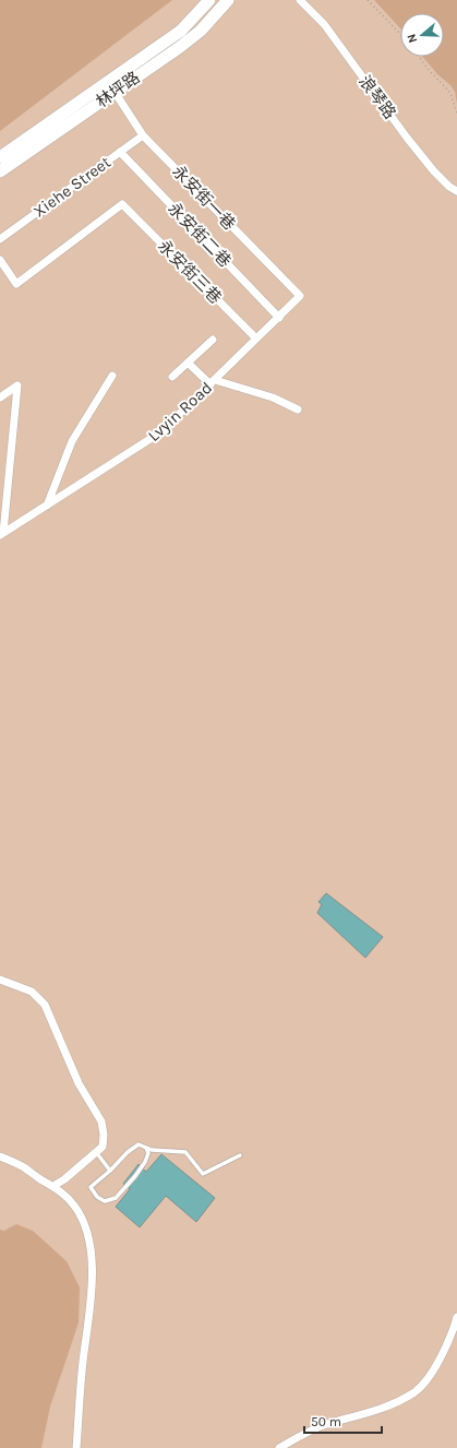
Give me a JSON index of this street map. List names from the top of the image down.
{
  "streets": {
    "main road": ["林坪路"],
    "street": [
      "浪琴路",
      "Xiehe Street",
      "永安街一巷",
      "永安街二巷",
      "永安街三巷",
      "Lvyin Road"
    ]
  },
  "crossings": [
    ["林坪路", "永安街一巷"],
    ["Xiehe Street", "永安街一巷"],
    ["Xiehe Street", "永安街二巷"],
    ["永安街一巷", "Lvyin Road"],
    ["永安街二巷", "Lvyin Road"],
    ["永安街三巷", "Lvyin Road"]
  ],
  "scale_bar": "50 m",
  "north": "left"
}
